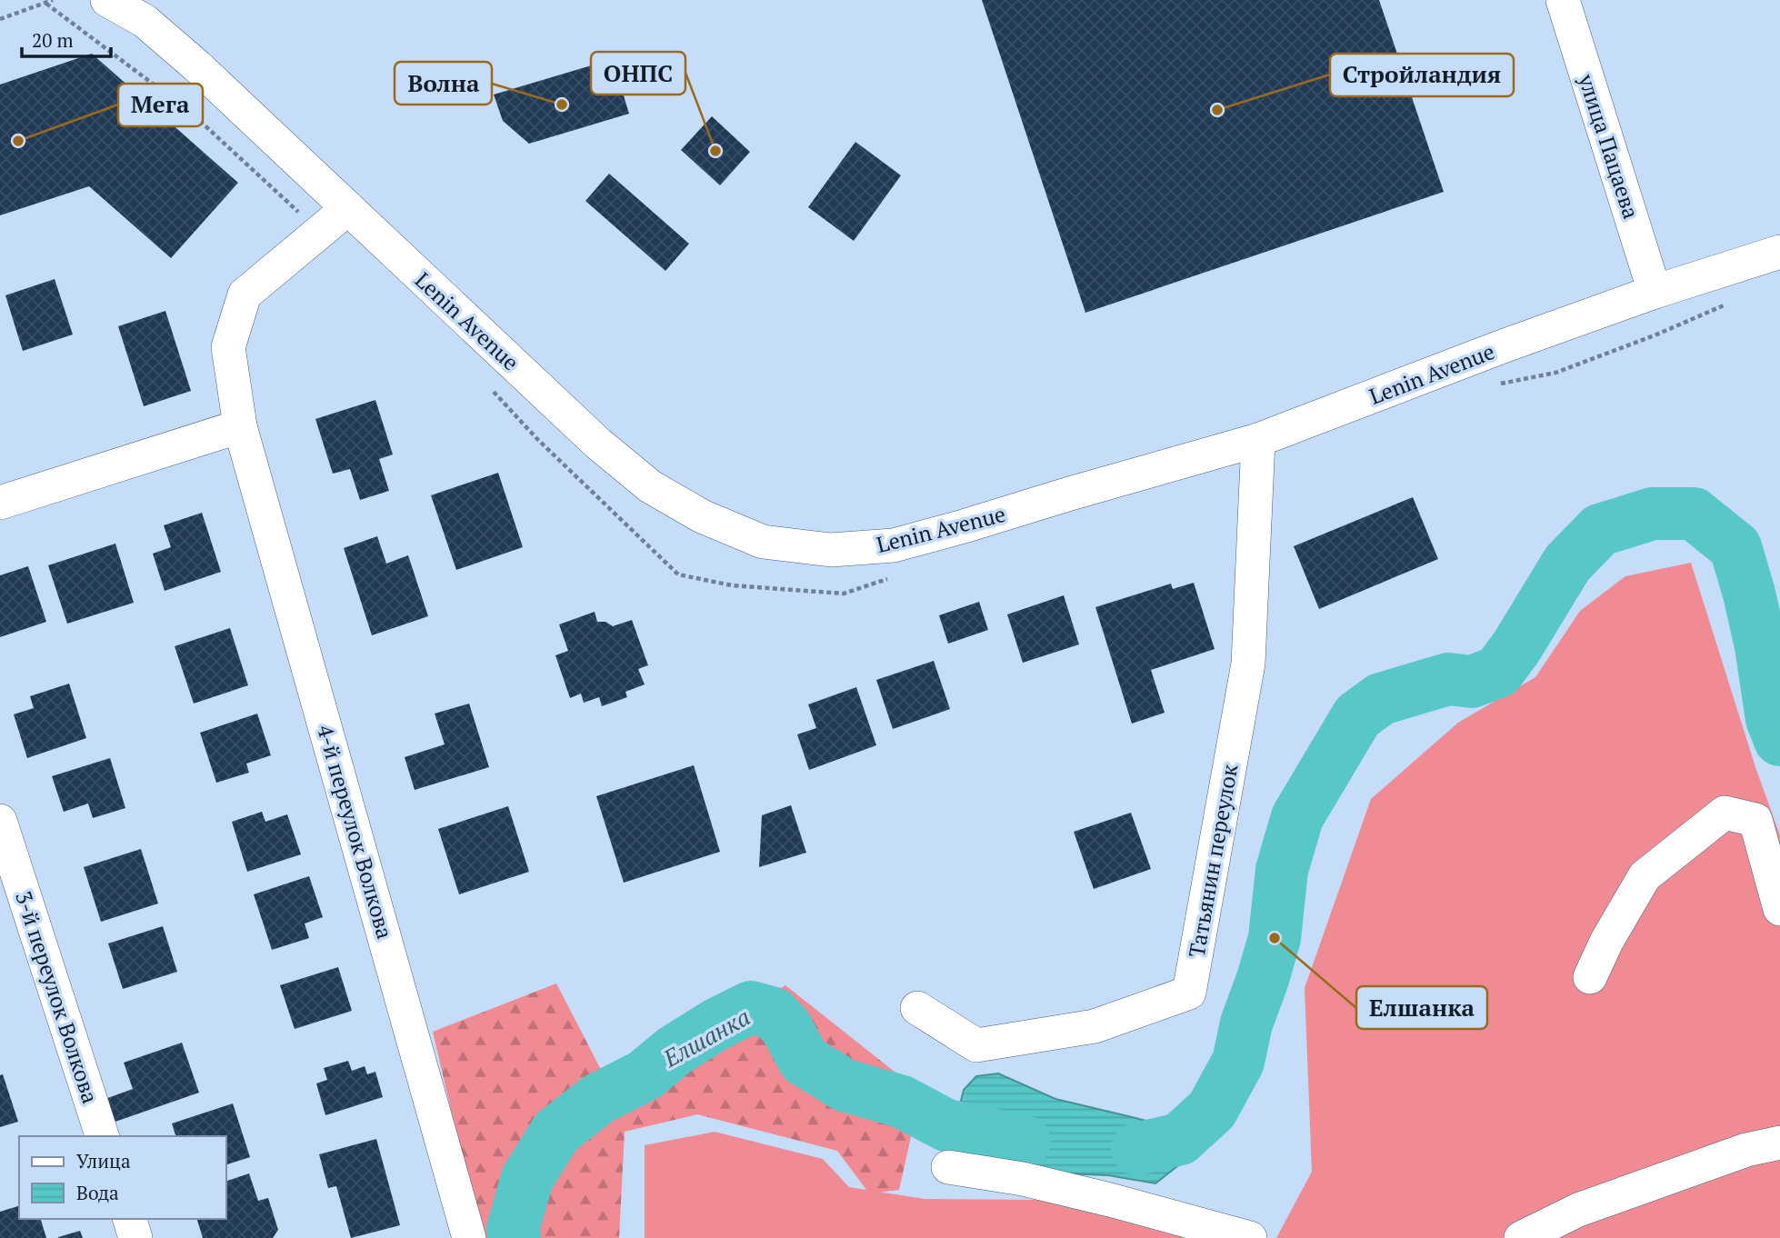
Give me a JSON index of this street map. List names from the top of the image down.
{
  "streets": {
    "street": [
      "улица Пацаева",
      "Lenin Avenue",
      "4-й переулок Волкова",
      "Татьянин переулок",
      "3-й переулок Волкова"
    ]
  },
  "crossings": [
    ["улица Пацаева", "Lenin Avenue"],
    ["Lenin Avenue", "4-й переулок Волкова"],
    ["Lenin Avenue", "Татьянин переулок"]
  ],
  "water": ["Елшанка"],
  "places": [
    "Волна",
    "Стройландия",
    "Мега",
    "ОНПС",
    "Елшанка"
  ],
  "legend": ["Улица", "Вода"],
  "scale_bar": "20 m"
}
